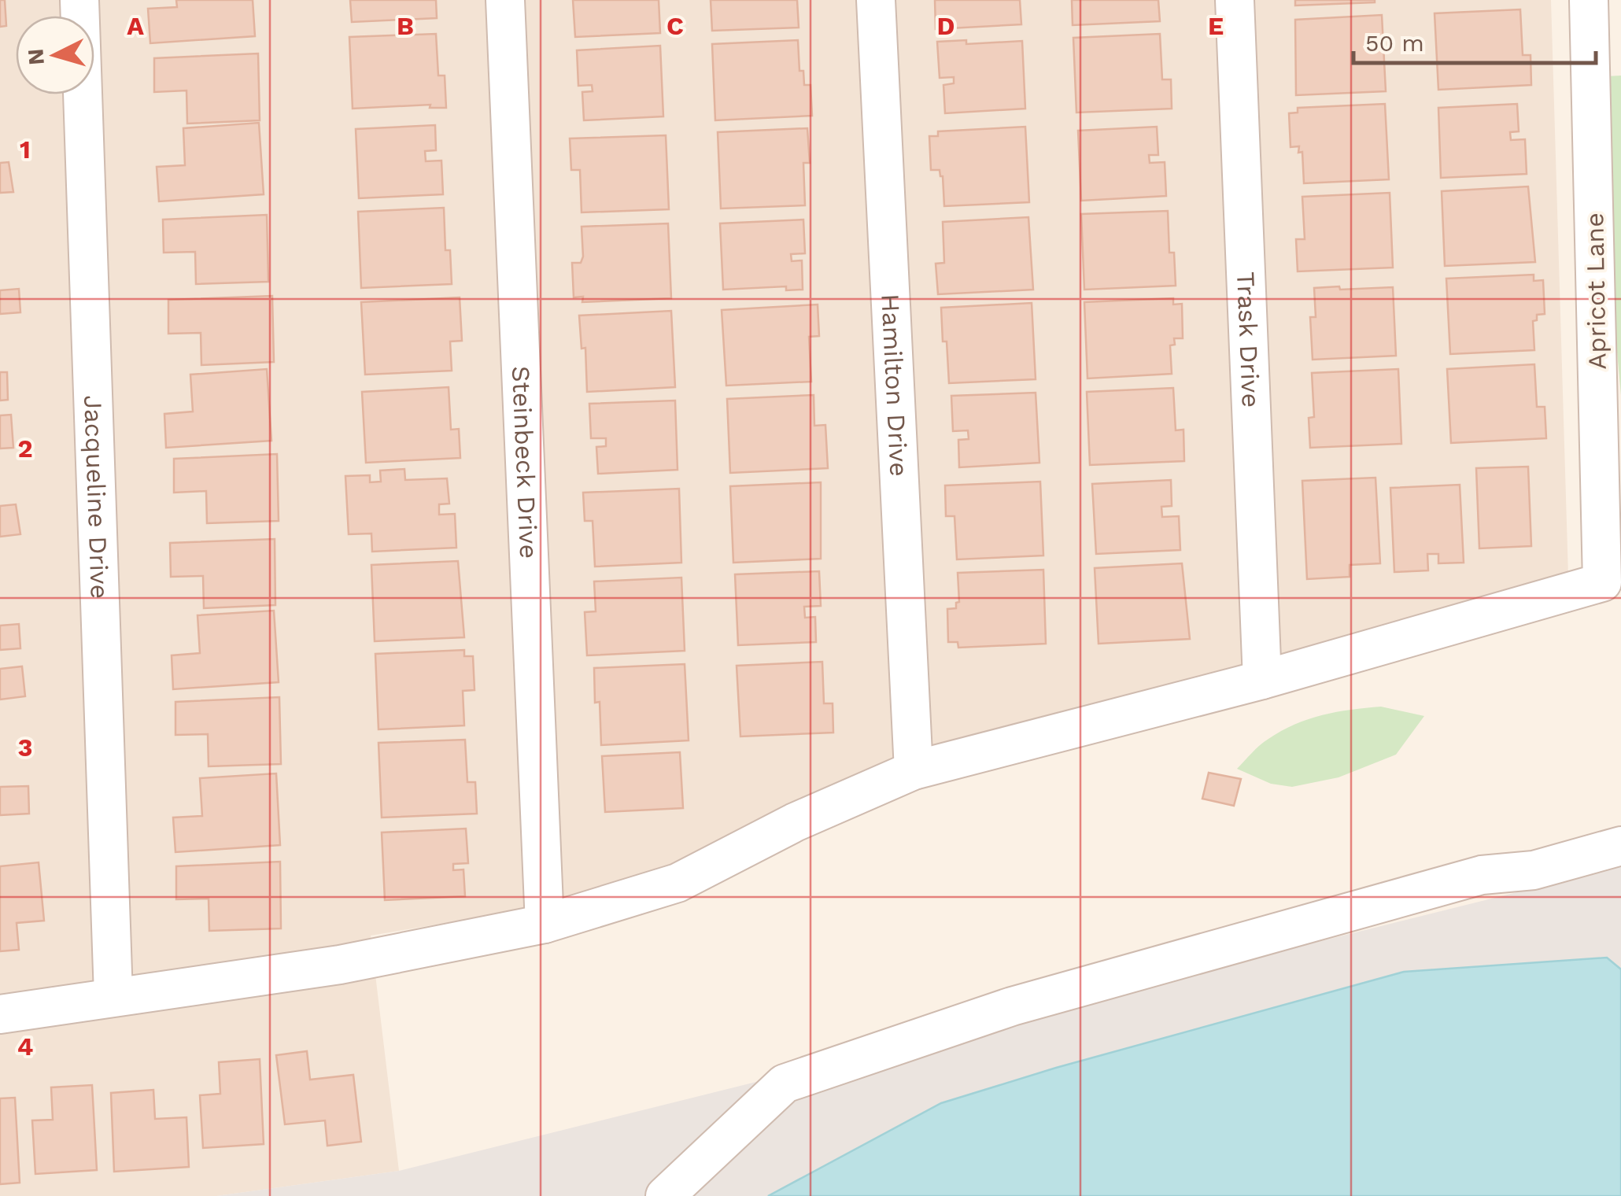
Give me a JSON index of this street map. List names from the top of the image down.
{
  "streets": {
    "street": [
      "Apricot Lane",
      "Trask Drive",
      "Hamilton Drive",
      "Steinbeck Drive",
      "Jacqueline Drive"
    ]
  },
  "crossings": [
    ["Apricot Lane", "Trask Drive"]
  ],
  "scale_bar": "50 m",
  "north": "left",
  "grid": {
    "columns": [
      "A",
      "B",
      "C",
      "D",
      "E"
    ],
    "rows": [
      "1",
      "2",
      "3",
      "4"
    ]
  }
}
